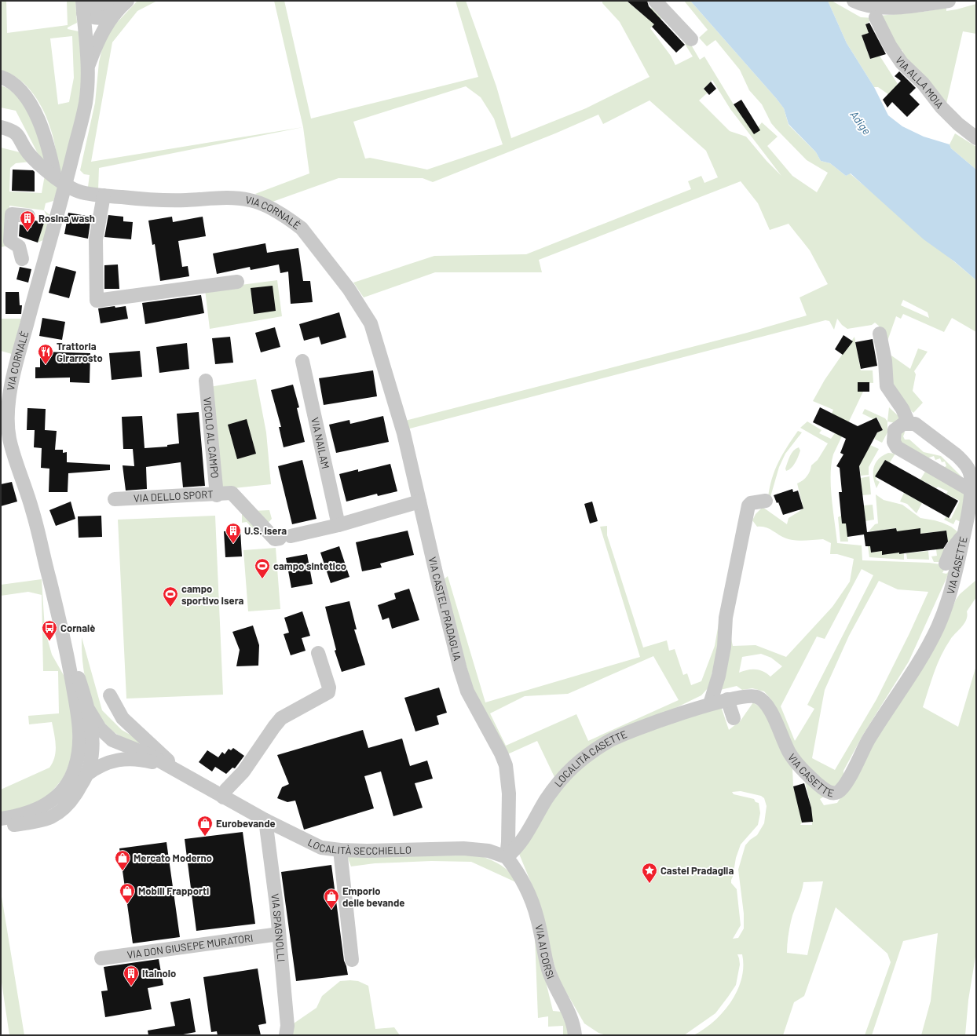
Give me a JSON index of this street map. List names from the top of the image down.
{
  "streets": {
    "street": [
      "VIA ALLA MOIA",
      "VIA CORNALÈ",
      "VICOLO AL CAMPO",
      "VIA NAILAM",
      "VIA DELLO SPORT",
      "VIA CASETTE",
      "VIA CASTEL PRADAGLIA",
      "LOCALITÀ CASETTE",
      "LOCALITÀ SECCHIELLO",
      "VIA SPAGNOLLI",
      "VIA DON GIUSEPE MURATORI",
      "VIA AI CORSI"
    ]
  },
  "crossings": [
    ["VIA CORNALÈ", "VIA CASTEL PRADAGLIA"],
    ["VICOLO AL CAMPO", "VIA DELLO SPORT"],
    ["VIA NAILAM", "VIA DELLO SPORT"],
    ["VIA CASETTE", "LOCALITÀ CASETTE"],
    ["VIA CASTEL PRADAGLIA", "LOCALITÀ CASETTE"],
    ["VIA CASTEL PRADAGLIA", "LOCALITÀ SECCHIELLO"],
    ["VIA CASTEL PRADAGLIA", "VIA AI CORSI"],
    ["LOCALITÀ CASETTE", "LOCALITÀ SECCHIELLO"],
    ["LOCALITÀ CASETTE", "VIA AI CORSI"],
    ["LOCALITÀ SECCHIELLO", "VIA SPAGNOLLI"],
    ["LOCALITÀ SECCHIELLO", "VIA AI CORSI"],
    ["VIA SPAGNOLLI", "VIA DON GIUSEPE MURATORI"]
  ],
  "water": ["Adige"],
  "places": {
    "building": ["Rosina wash", "U.S. Isera", "Italnolo"],
    "restaurant": ["Trattoria Girarrosto"],
    "sports": ["campo sintetico", "campo sportivo Isera"],
    "bus stop": ["Cornalè"],
    "shop": [
      "Eurobevande",
      "Mercato Moderno",
      "Mobili Frapporti",
      "Emporio delle bevande"
    ],
    "place": ["Castel Pradaglia"]
  }
}
